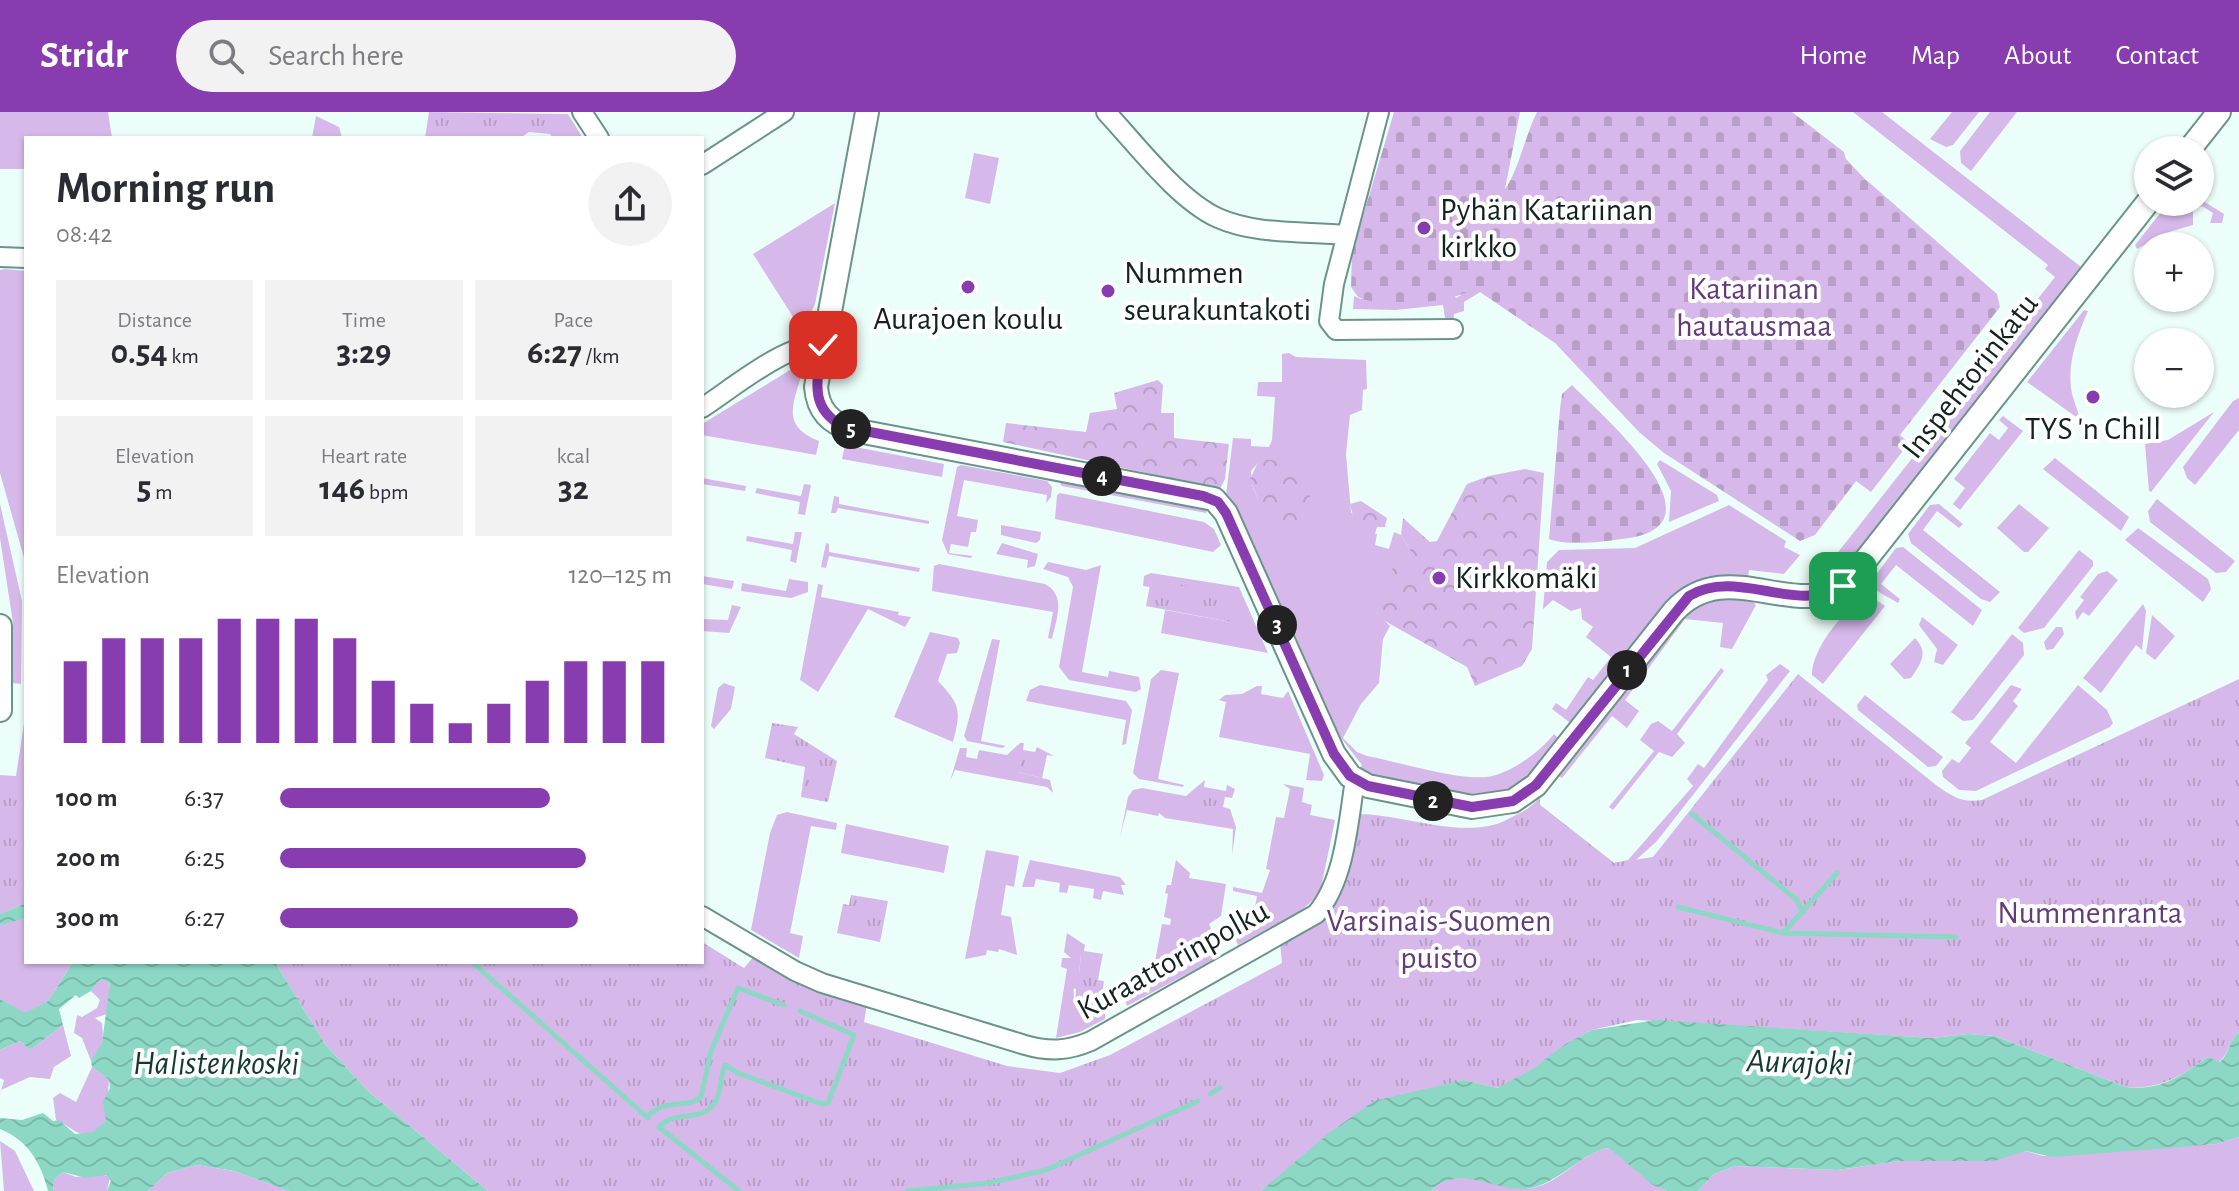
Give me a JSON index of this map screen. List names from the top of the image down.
{
  "streets": {
    "street": ["Inspehtorinkatu", "Kuraattorinpolku"]
  },
  "crossings": [
    ["Inspehtorinkatu", "Kuraattorinpolku"]
  ],
  "water": ["Aurajoki", "Halistenkoski"],
  "parks": ["Katariinan hautausmaa", "Nummenranta", "Varsinais-Suomen puisto"],
  "places": [
    "Pyhän Katariinan kirkko",
    "Aurajoen koulu",
    "Nummen seurakuntakoti",
    "TYS 'n Chill",
    "Kirkkomäki"
  ],
  "page": {
    "header": "Stridr",
    "search": "Search here",
    "nav": [
      "Home",
      "Map",
      "About",
      "Contact"
    ],
    "map_buttons": ["+", "−"],
    "heading": ["Morning run", "08:42"],
    "stats": [
      ["Distance", "0.54 km"],
      ["Time", "3:29"],
      ["Pace", "6:27 /km"],
      ["Elevation", "5 m"],
      ["Heart rate", "146 bpm"],
      ["kcal", "32"]
    ],
    "pins": [
      "5",
      "4",
      "3",
      "1",
      "2"
    ],
    "chart": ["Elevation", "120–125 m"],
    "list": [
      {
        "name": "100 m",
        "note": "6:37"
      },
      {
        "name": "200 m",
        "note": "6:25"
      },
      {
        "name": "300 m",
        "note": "6:27"
      }
    ]
  }
}
